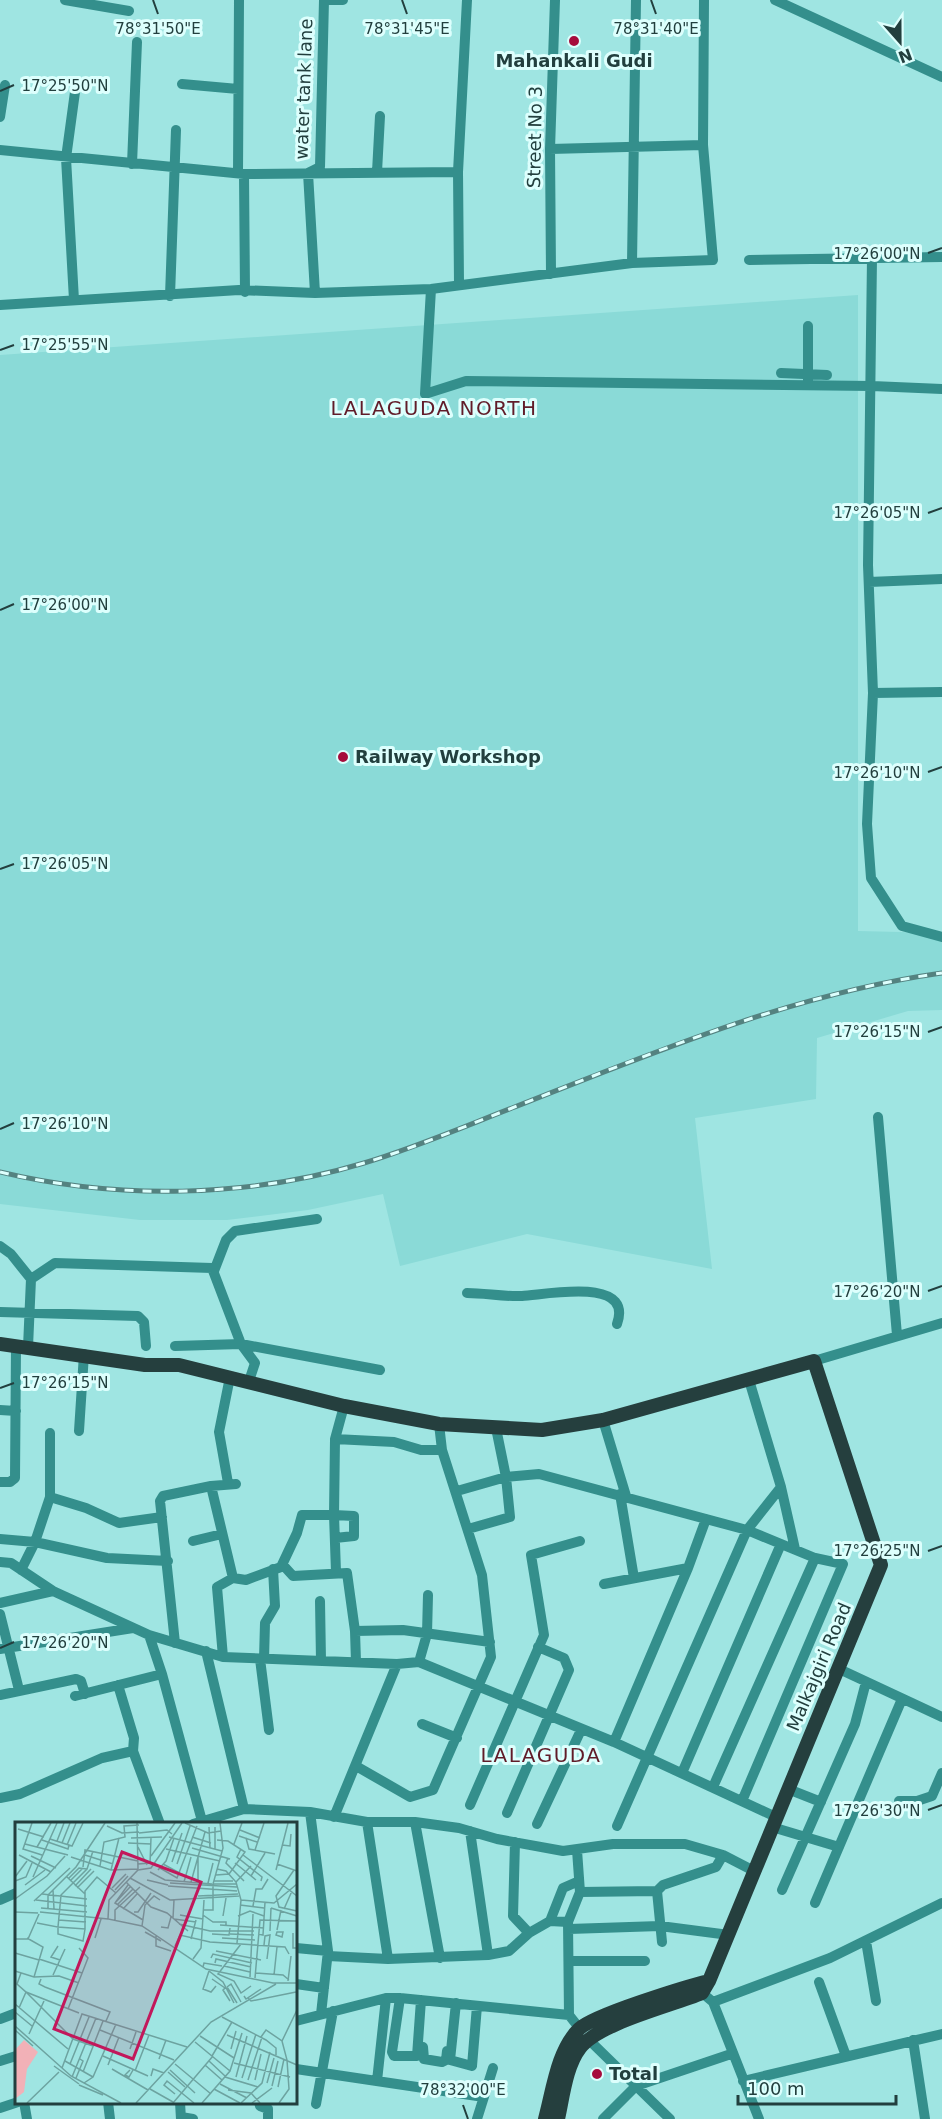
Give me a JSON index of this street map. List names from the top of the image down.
{
  "streets": {
    "main road": ["Malkajgiri Road"],
    "street": ["water tank lane", "Street No 3"]
  },
  "districts": ["LALAGUDA NORTH", "LALAGUDA"],
  "places": ["Mahankali Gudi", "Railway Workshop", "Total"],
  "scale_bar": "100 m",
  "north": "bottom",
  "coordinates": [
    "78°31'50\"E",
    "78°31'45\"E",
    "78°31'40\"E",
    "17°25'50\"N",
    "17°26'00\"N",
    "17°25'55\"N",
    "17°26'05\"N",
    "17°26'10\"N",
    "17°26'15\"N",
    "17°26'20\"N",
    "17°26'25\"N",
    "17°26'30\"N",
    "78°32'00\"E"
  ]
}
